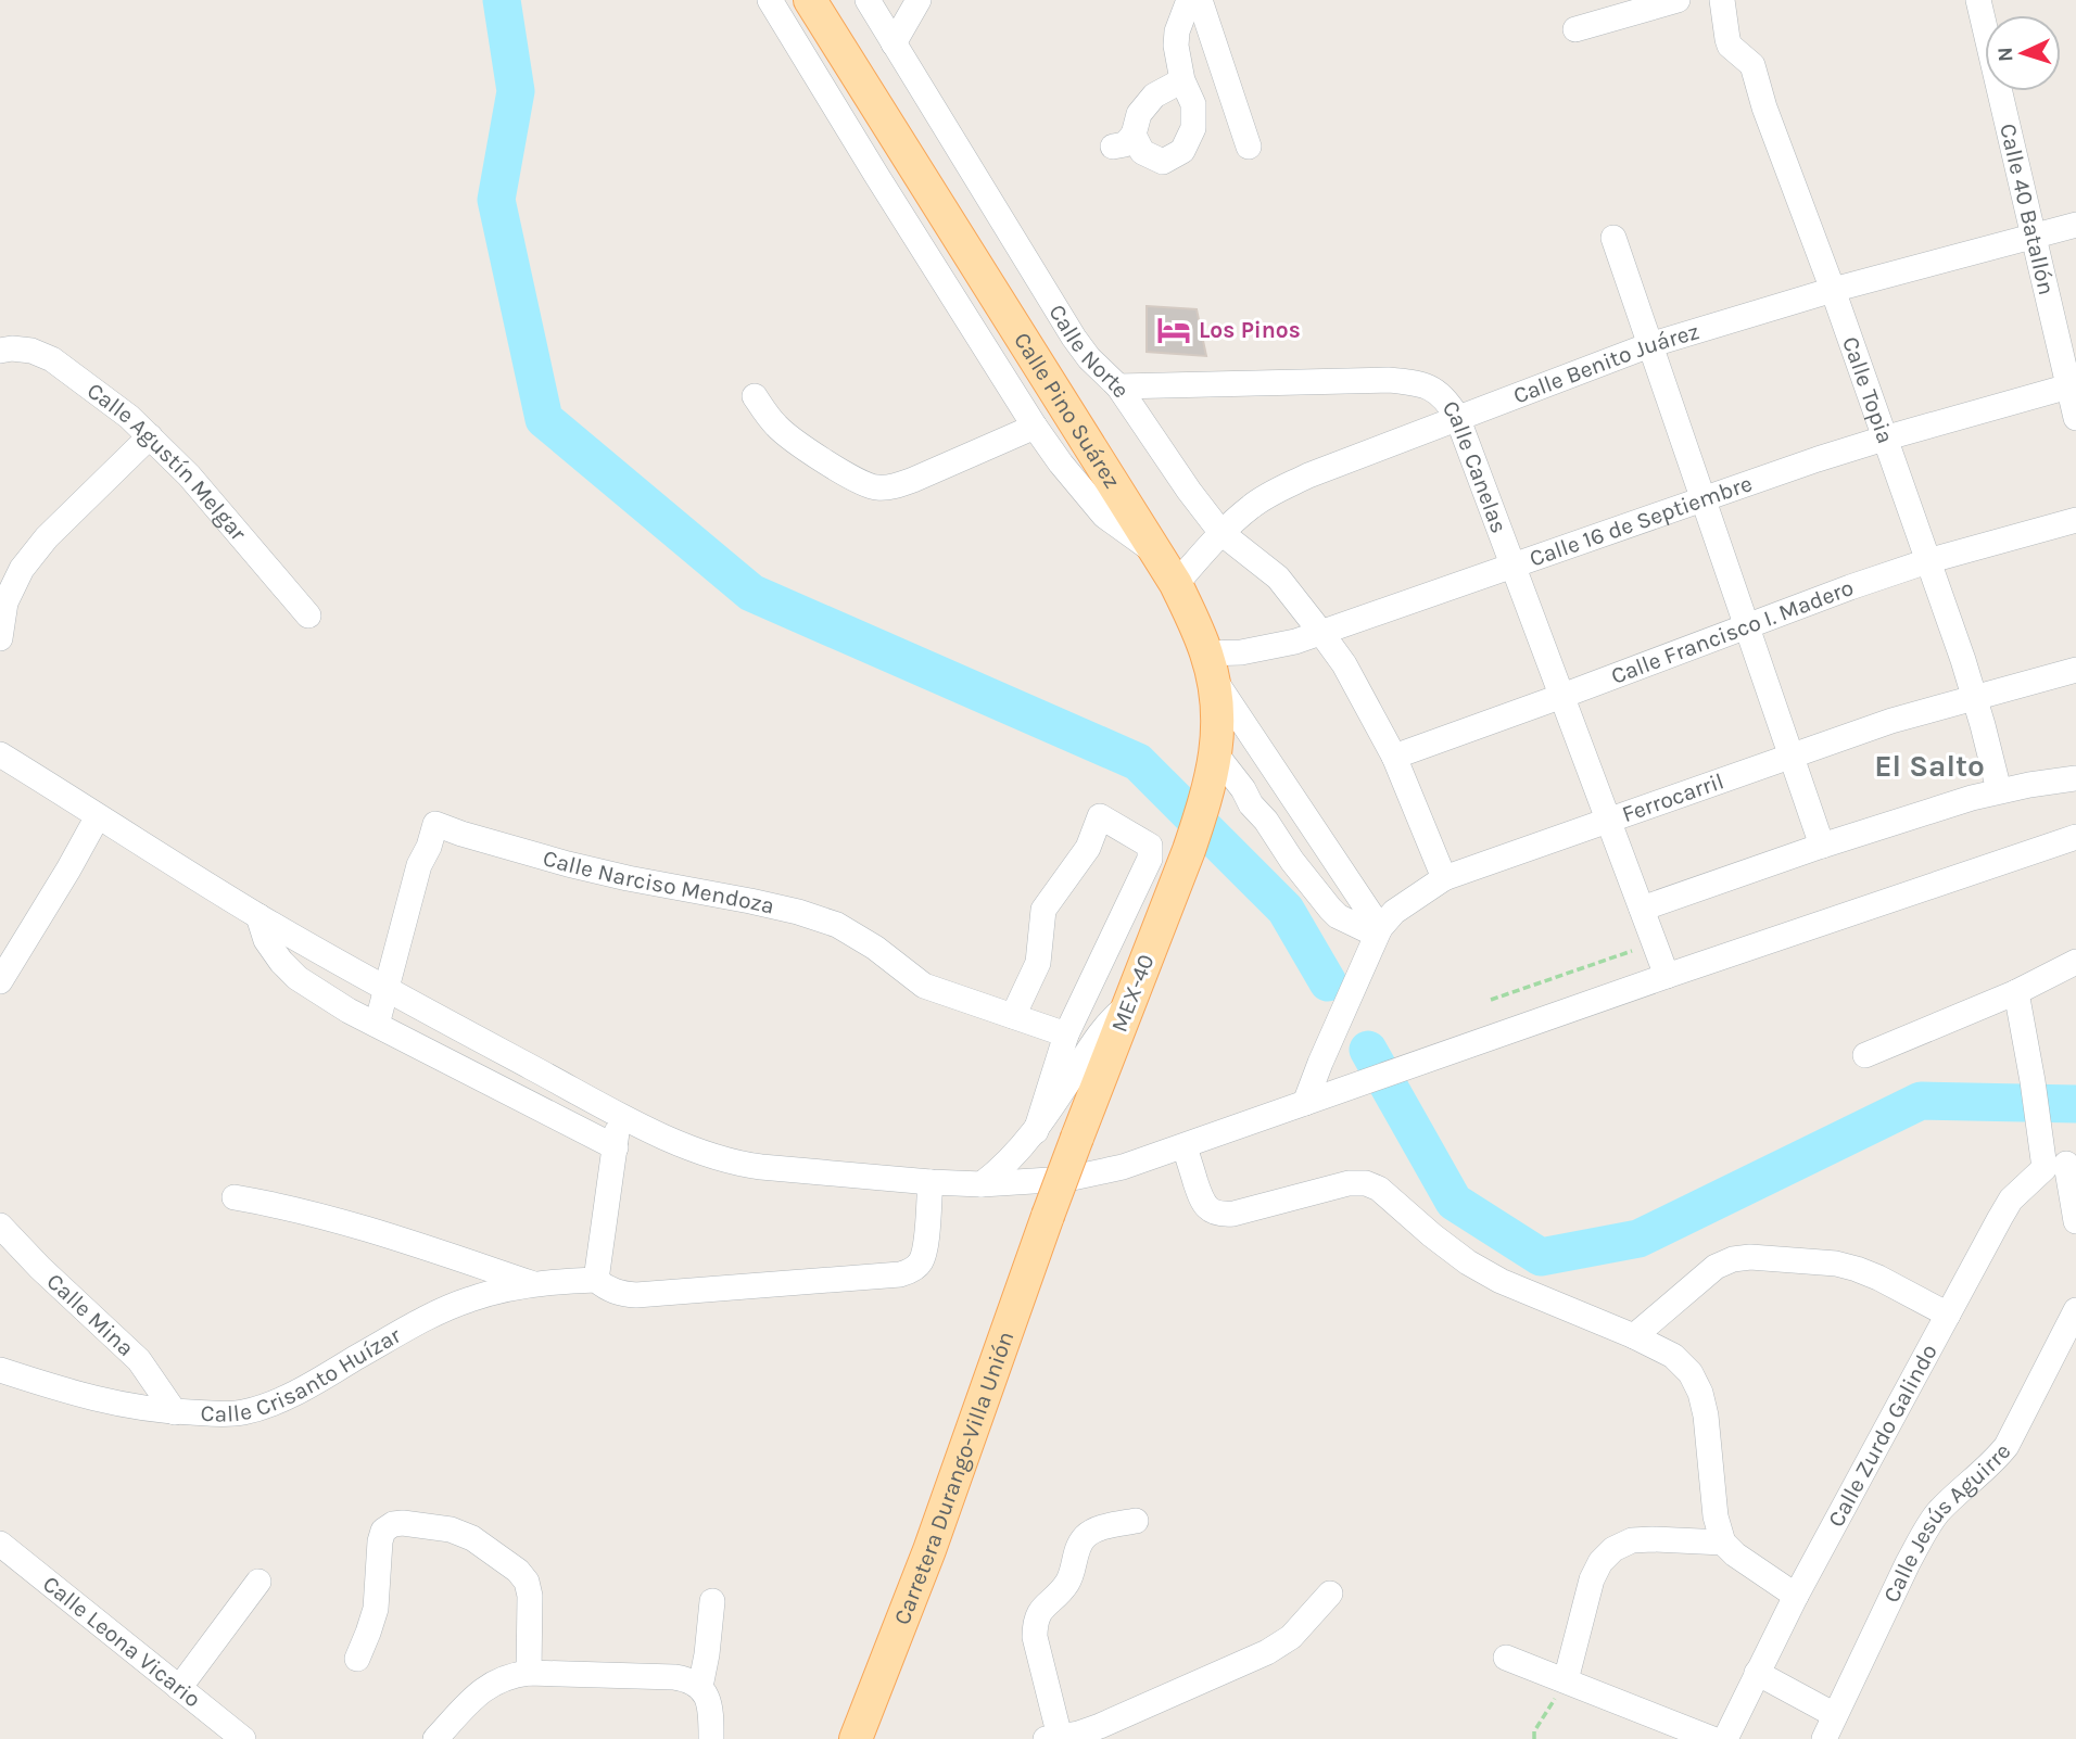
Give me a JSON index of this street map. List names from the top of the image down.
{
  "streets": {
    "main road": ["Calle Pino Suárez", "MEX-40", "Carretera Durango-Villa Unión"],
    "street": [
      "Calle 40 Batallón",
      "Calle Norte",
      "Calle Benito Juárez",
      "Calle Topia",
      "Calle Agustín Melgar",
      "Calle Canelas",
      "Calle 16 de Septiembre",
      "Calle Francisco I. Madero",
      "Ferrocarril",
      "Calle Narciso Mendoza",
      "Calle Mina",
      "Calle Crisanto Huízar",
      "Calle Zurdo Galindo",
      "Calle Jesús Aguirre",
      "Calle Leona Vicario"
    ]
  },
  "crossings": [
    ["Calle 40 Batallón", "Calle Benito Juárez"],
    ["Calle 40 Batallón", "Calle 16 de Septiembre"],
    ["Calle Norte", "Calle Benito Juárez"],
    ["Calle Norte", "Calle Canelas"],
    ["Calle Norte", "Calle 16 de Septiembre"],
    ["Calle Benito Juárez", "Calle Topia"],
    ["Calle Benito Juárez", "Calle Pino Suárez"],
    ["Calle Benito Juárez", "Calle Canelas"],
    ["Calle Topia", "Calle 16 de Septiembre"],
    ["Calle Topia", "Calle Francisco I. Madero"],
    ["Calle Topia", "Ferrocarril"],
    ["Calle Pino Suárez", "Calle 16 de Septiembre"],
    ["Calle Pino Suárez", "MEX-40"],
    ["Calle Canelas", "Calle 16 de Septiembre"],
    ["Calle Canelas", "Calle Francisco I. Madero"],
    ["Calle Canelas", "Ferrocarril"],
    ["MEX-40", "Carretera Durango-Villa Unión"],
    ["Calle Mina", "Calle Crisanto Huízar"]
  ],
  "districts": ["El Salto"],
  "places": {
    "hotel": ["Los Pinos"]
  },
  "north": "left"
}
